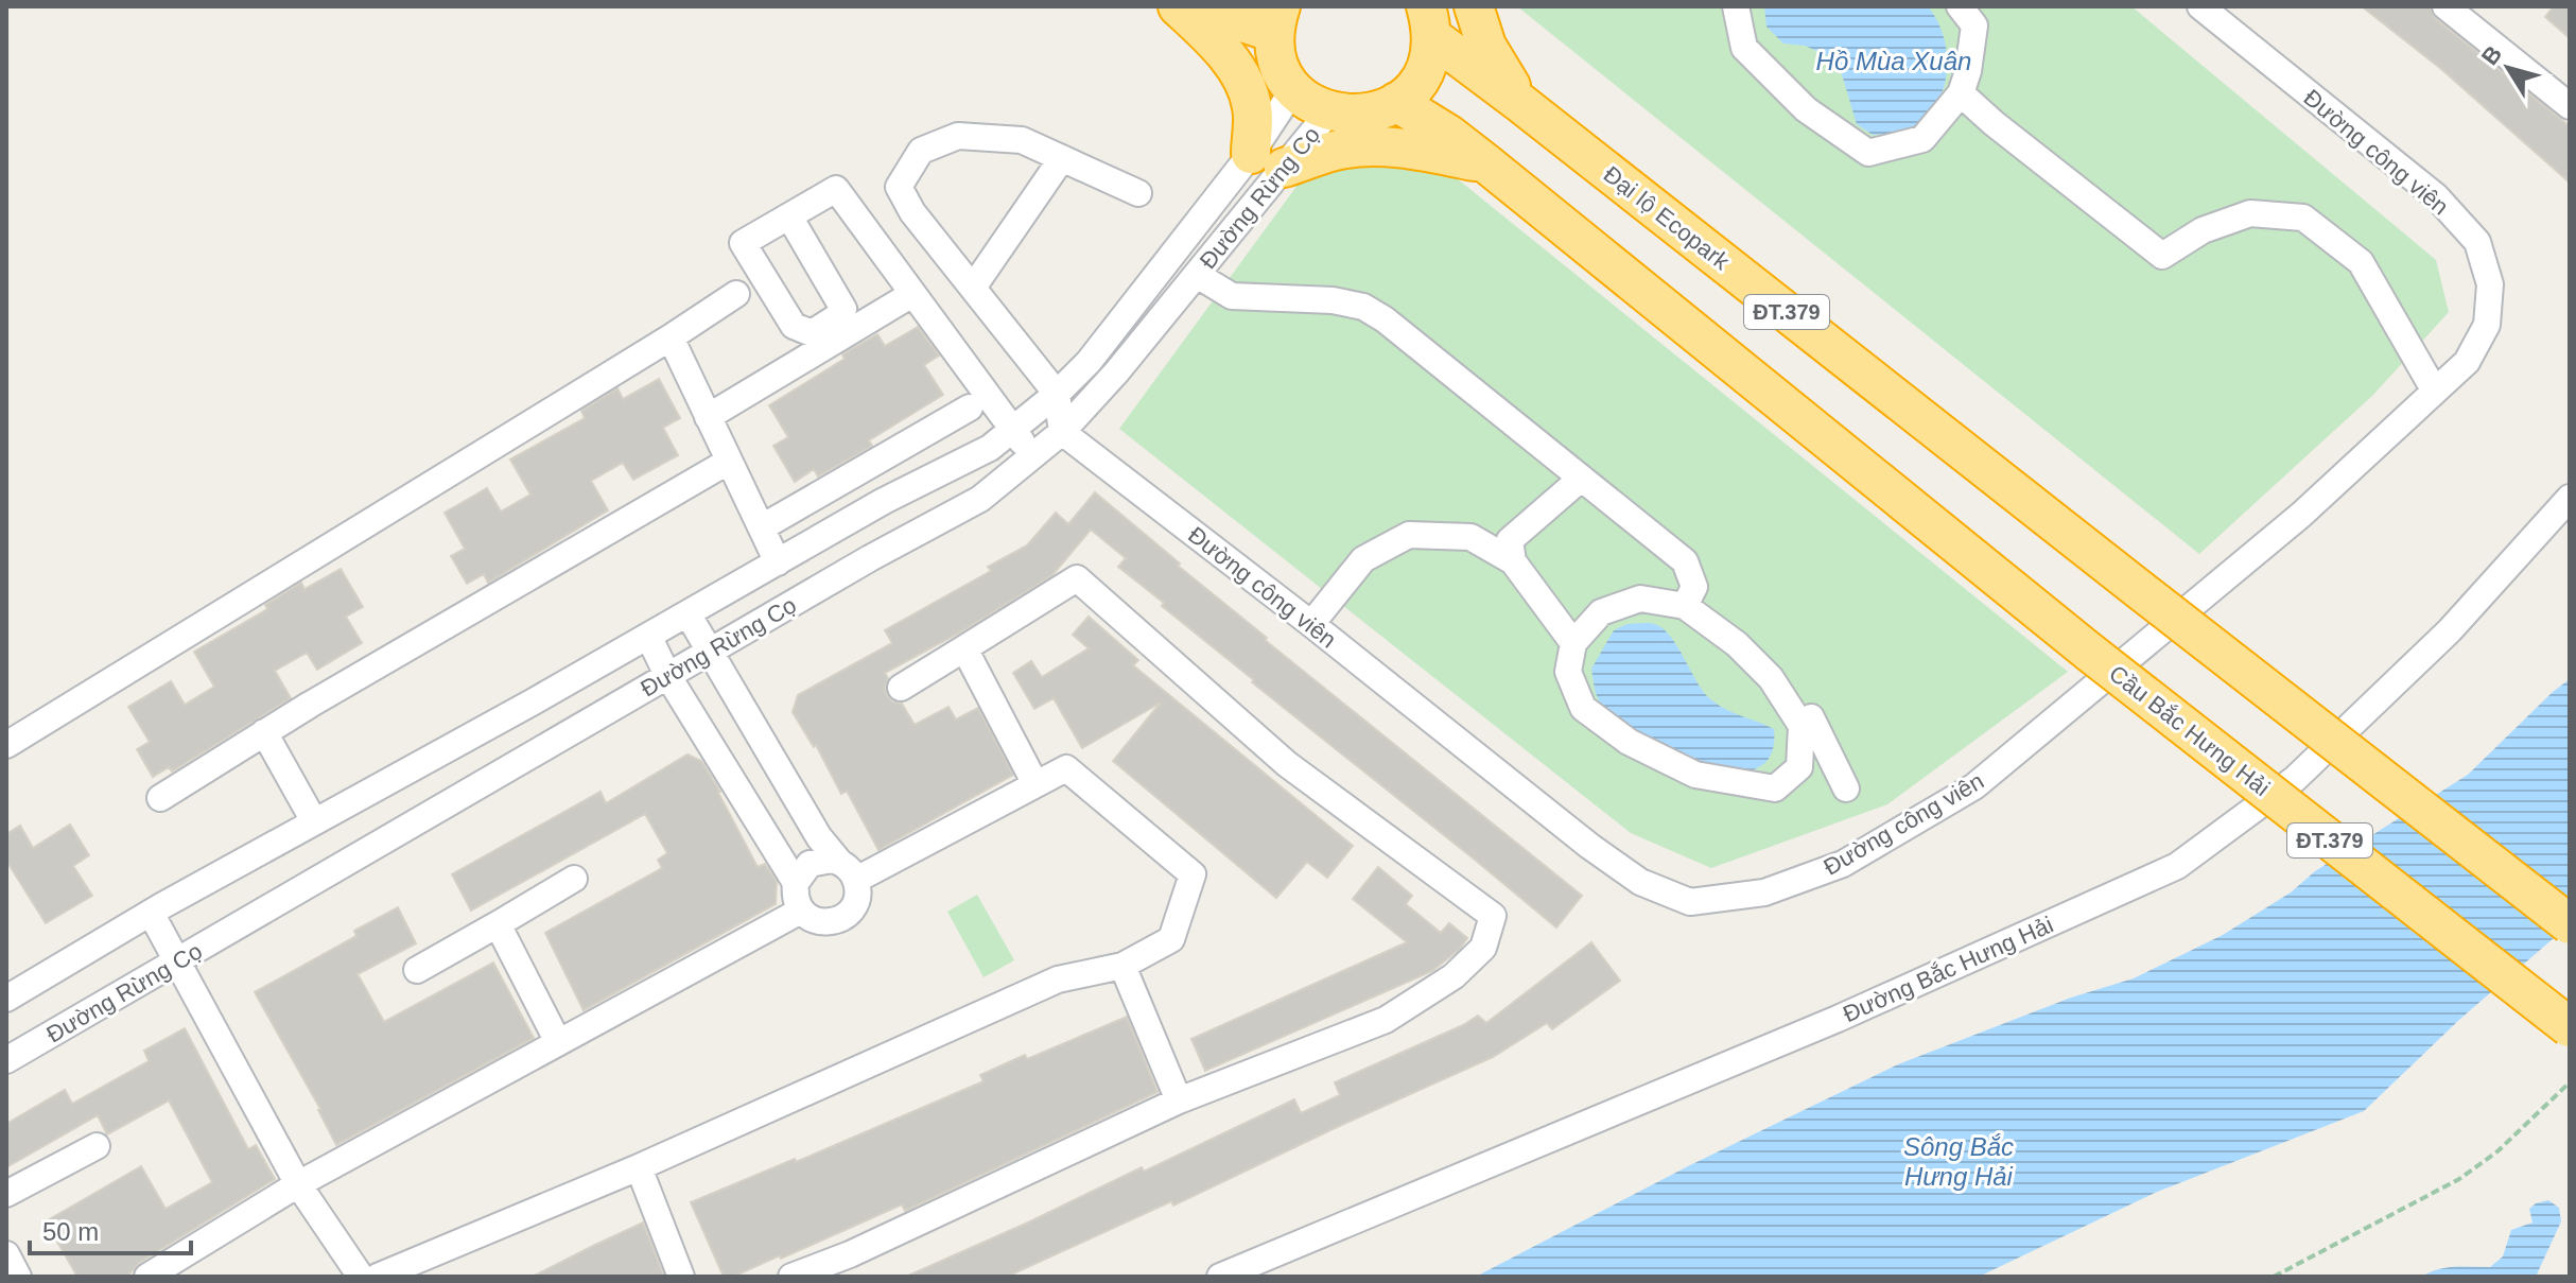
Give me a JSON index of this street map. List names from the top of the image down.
{
  "streets": {
    "highway": ["Đại lộ Ecopark", "ĐT.379", "Cầu Bắc Hưng Hải"],
    "street": ["Đường công viên", "Đường Rừng Cọ", "Đường Bắc Hưng Hải"]
  },
  "crossings": [
    ["Đường công viên", "Đường Rừng Cọ"],
    ["ĐT.379", "Cầu Bắc Hưng Hải"]
  ],
  "water": ["Hồ Mùa Xuân", "Sông Bắc Hưng Hải"],
  "scale_bar": "50 m",
  "north": "top left"
}
